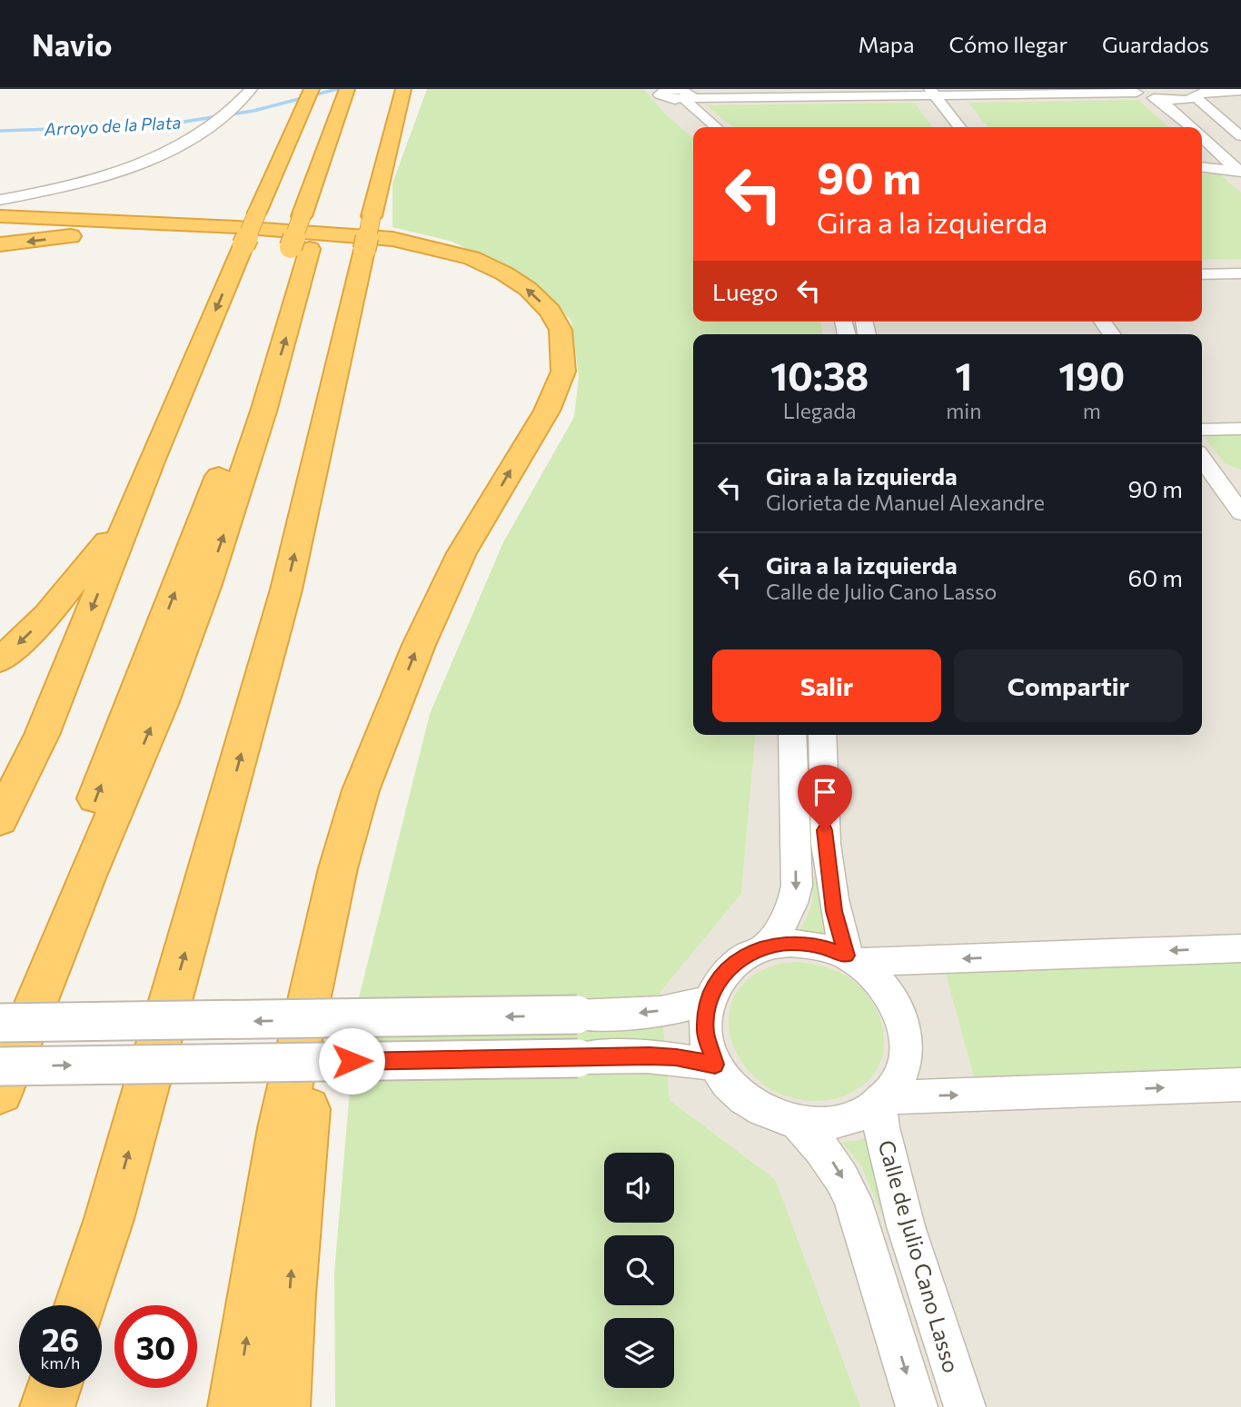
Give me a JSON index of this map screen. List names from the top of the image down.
{
  "streets": {
    "street": ["Calle de Julio Cano Lasso"]
  },
  "water": ["Arroyo de la Plata"],
  "page": {
    "header": "Navio",
    "nav": ["Mapa", "Cómo llegar", "Guardados"],
    "turn": ["90 m", "Gira a la izquierda"],
    "then": "Luego",
    "eta": [
      "10:38",
      "Llegada",
      "1",
      "min",
      "190",
      "m"
    ],
    "list": [
      {
        "name": "Gira a la izquierda",
        "note": "Glorieta de Manuel Alexandre",
        "value": "90 m"
      },
      {
        "name": "Gira a la izquierda",
        "note": "Calle de Julio Cano Lasso",
        "value": "60 m"
      }
    ],
    "buttons": ["Salir", "Compartir"],
    "speed": "26 km/h",
    "limit": "30"
  }
}
